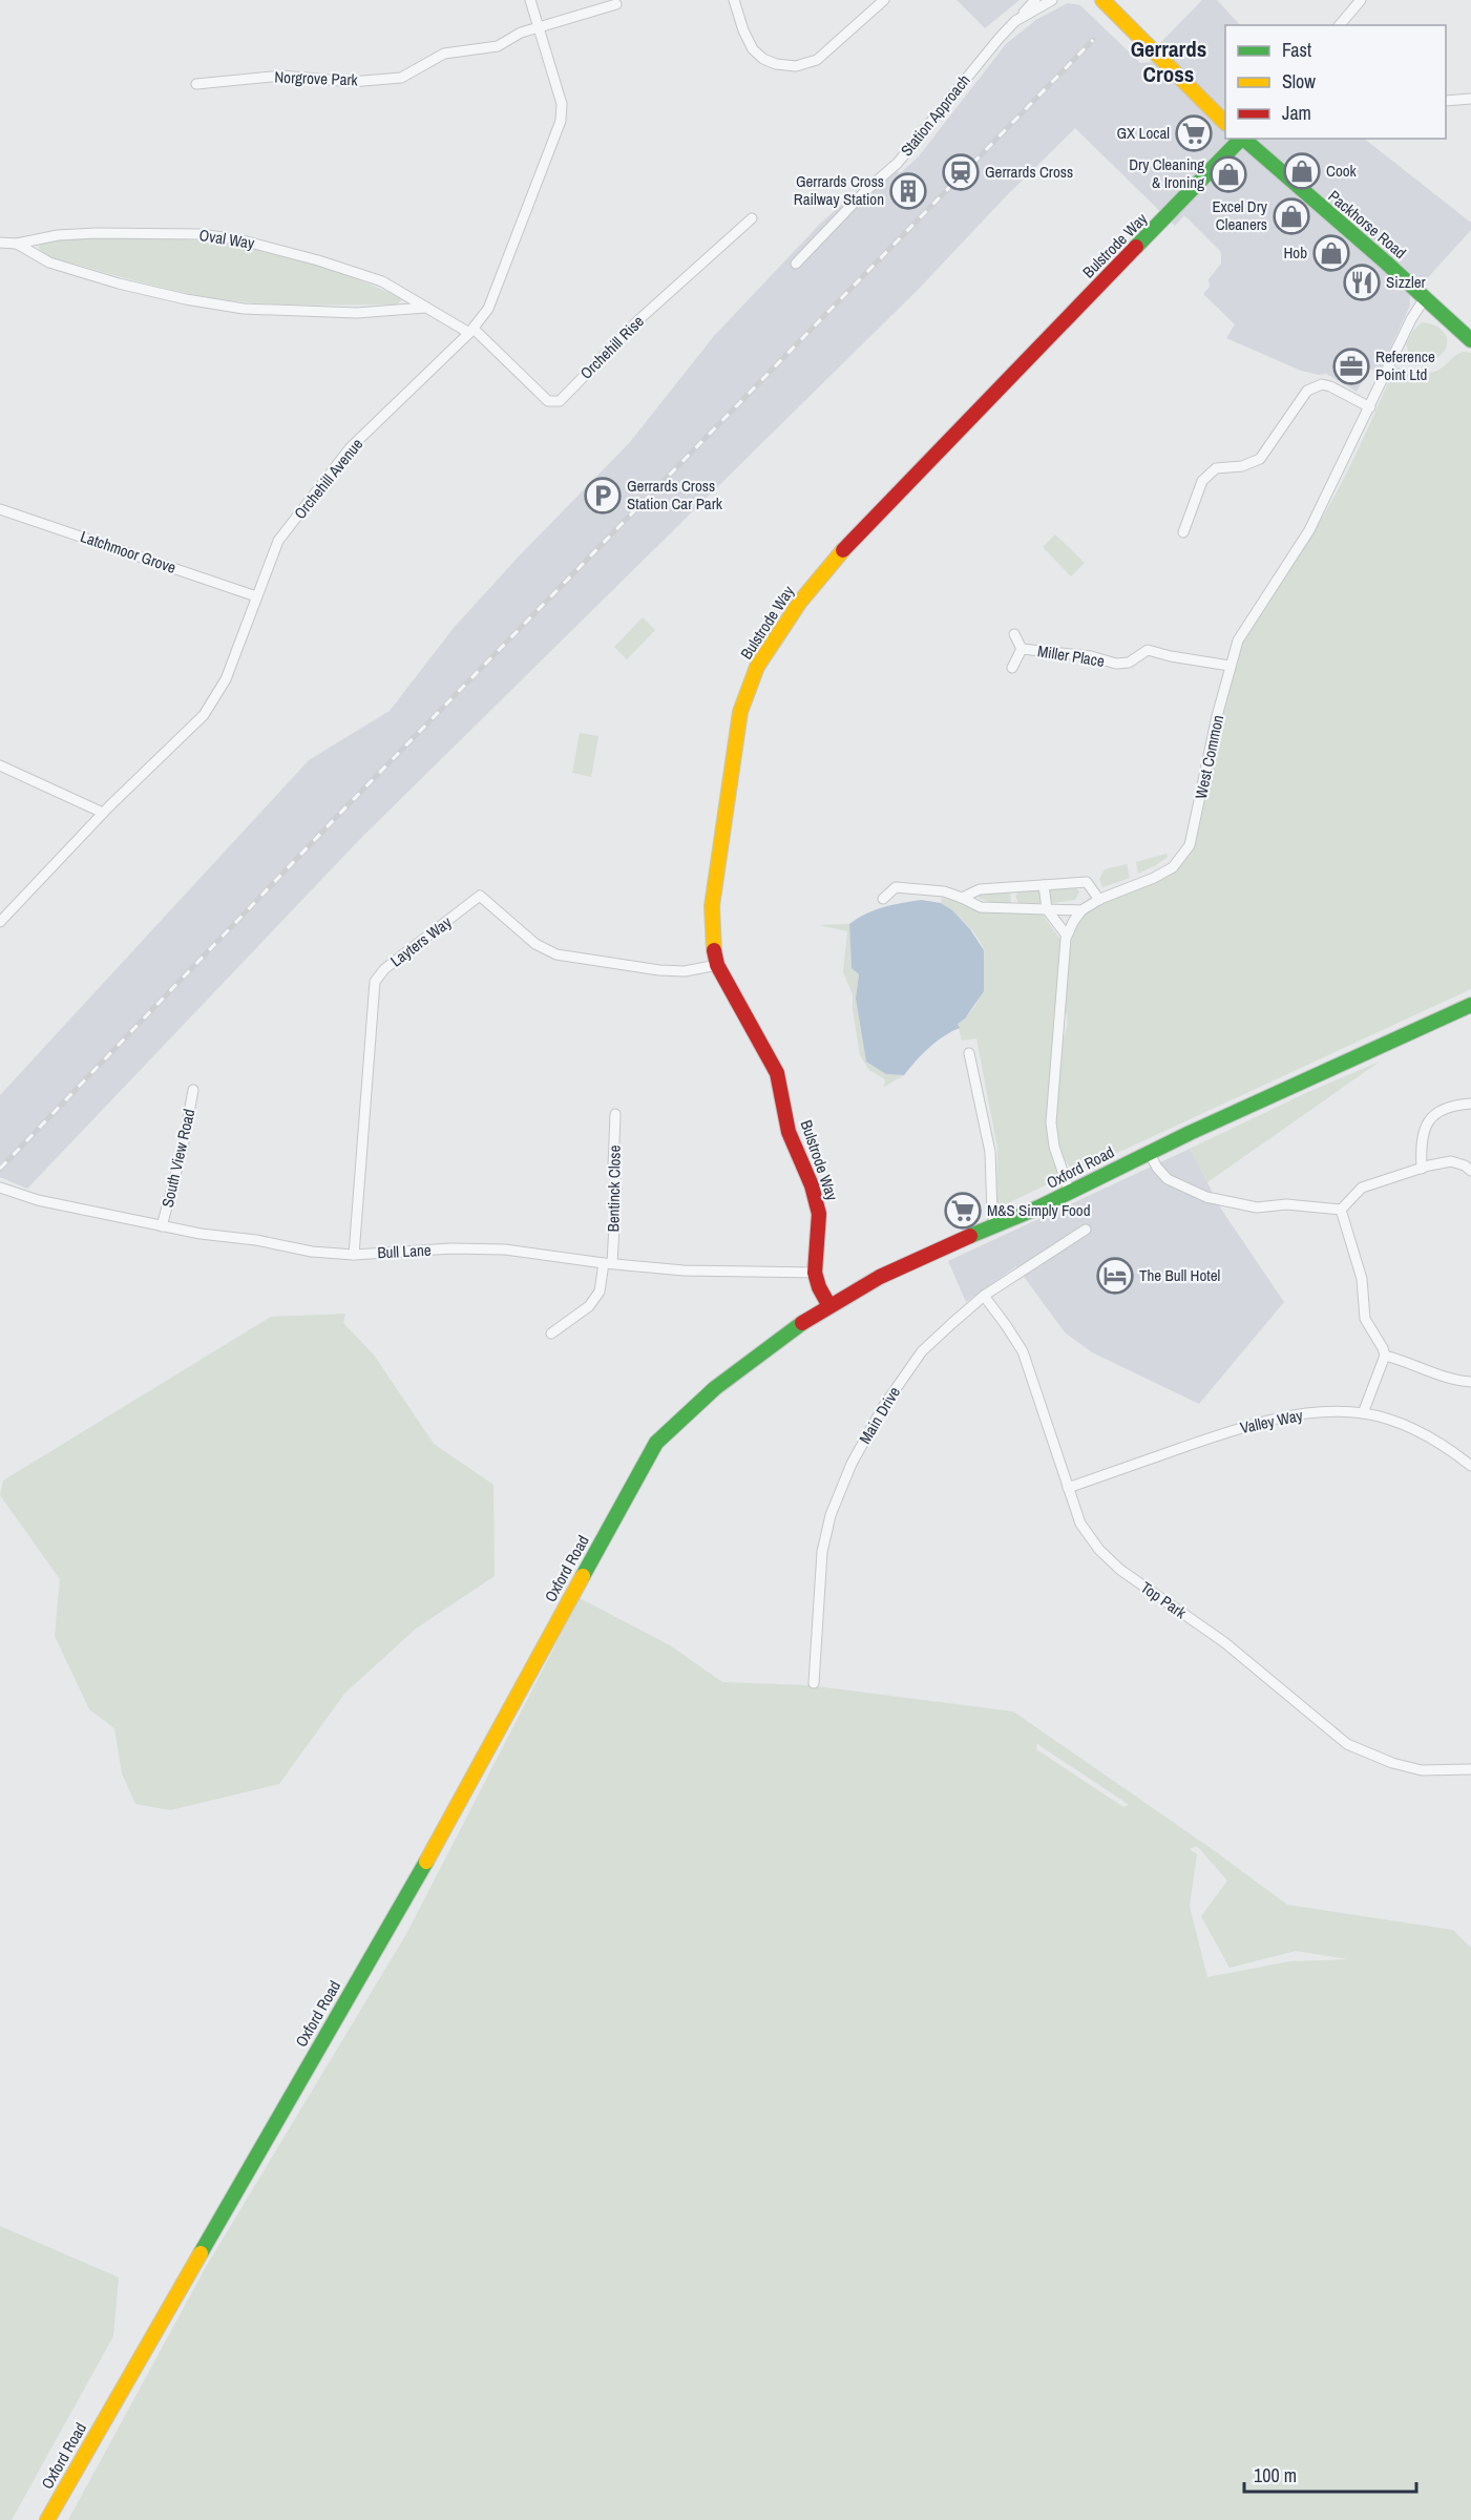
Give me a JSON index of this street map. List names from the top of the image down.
{
  "streets": {
    "main road": ["Packhorse Road", "Bulstrode Way", "Oxford Road"],
    "street": [
      "Norgrove Park",
      "Station Approach",
      "Oval Way",
      "Orchehill Rise",
      "Orchehill Avenue",
      "Latchmoor Grove",
      "Miller Place",
      "West Common",
      "Layters Way",
      "South View Road",
      "Bentinck Close",
      "Bull Lane",
      "Main Drive",
      "Valley Way",
      "Top Park"
    ]
  },
  "crossings": [
    ["Norgrove Park", "Orchehill Avenue"],
    ["Packhorse Road", "West Common"],
    ["Oval Way", "Orchehill Rise"],
    ["Oval Way", "Orchehill Avenue"],
    ["Bulstrode Way", "Layters Way"],
    ["Bulstrode Way", "Oxford Road"],
    ["Bulstrode Way", "Bull Lane"],
    ["Orchehill Rise", "Orchehill Avenue"],
    ["Orchehill Avenue", "Latchmoor Grove"],
    ["Miller Place", "West Common"],
    ["West Common", "Oxford Road"],
    ["Layters Way", "Bull Lane"],
    ["South View Road", "Bull Lane"],
    ["Bentinck Close", "Bull Lane"],
    ["Main Drive", "Top Park"],
    ["Valley Way", "Top Park"]
  ],
  "districts": ["Gerrards Cross"],
  "places": {
    "supermarket": ["GX Local", "M&S Simply Food"],
    "shop": [
      "Cook",
      "Dry Cleaning & Ironing",
      "Excel Dry Cleaners",
      "Hob"
    ],
    "station": ["Gerrards Cross"],
    "building": ["Gerrards Cross Railway Station"],
    "restaurant": ["Sizzler"],
    "office": ["Reference Point Ltd"],
    "parking": ["Gerrards Cross Station Car Park"],
    "hotel": ["The Bull Hotel"]
  },
  "legend": ["Fast", "Slow", "Jam"],
  "scale_bar": "100 m"
}
